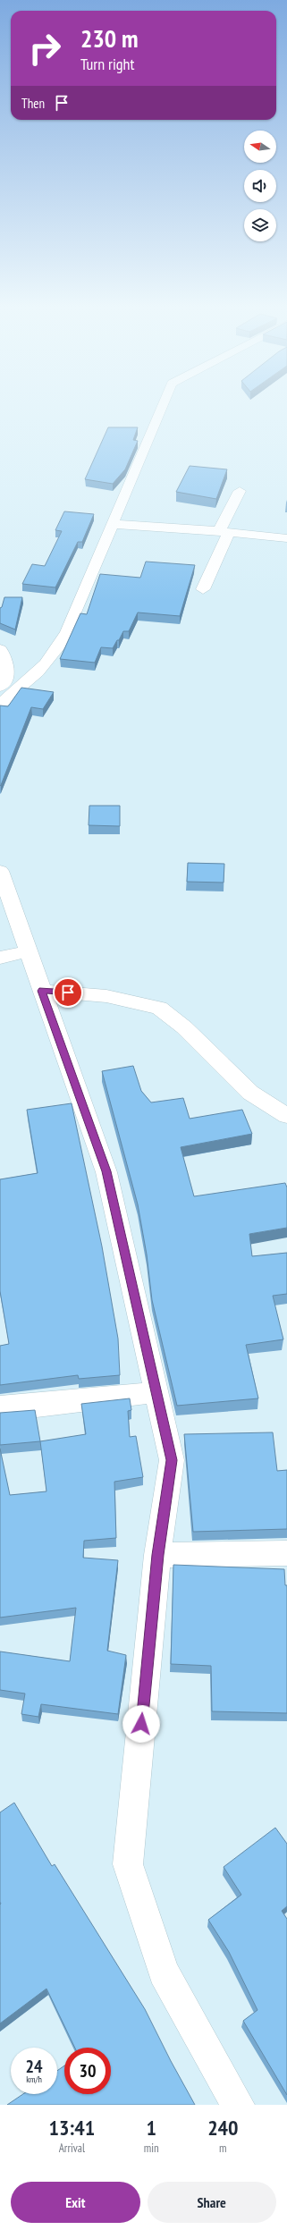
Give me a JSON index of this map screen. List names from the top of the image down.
{
  "north": "left",
  "page": {
    "turn": ["230 m", "Turn right"],
    "then": "Then",
    "speed": "24 km/h",
    "limit": "30",
    "eta": [
      "13:41",
      "Arrival",
      "1",
      "min",
      "240",
      "m"
    ],
    "buttons": ["Exit", "Share"]
  }
}
